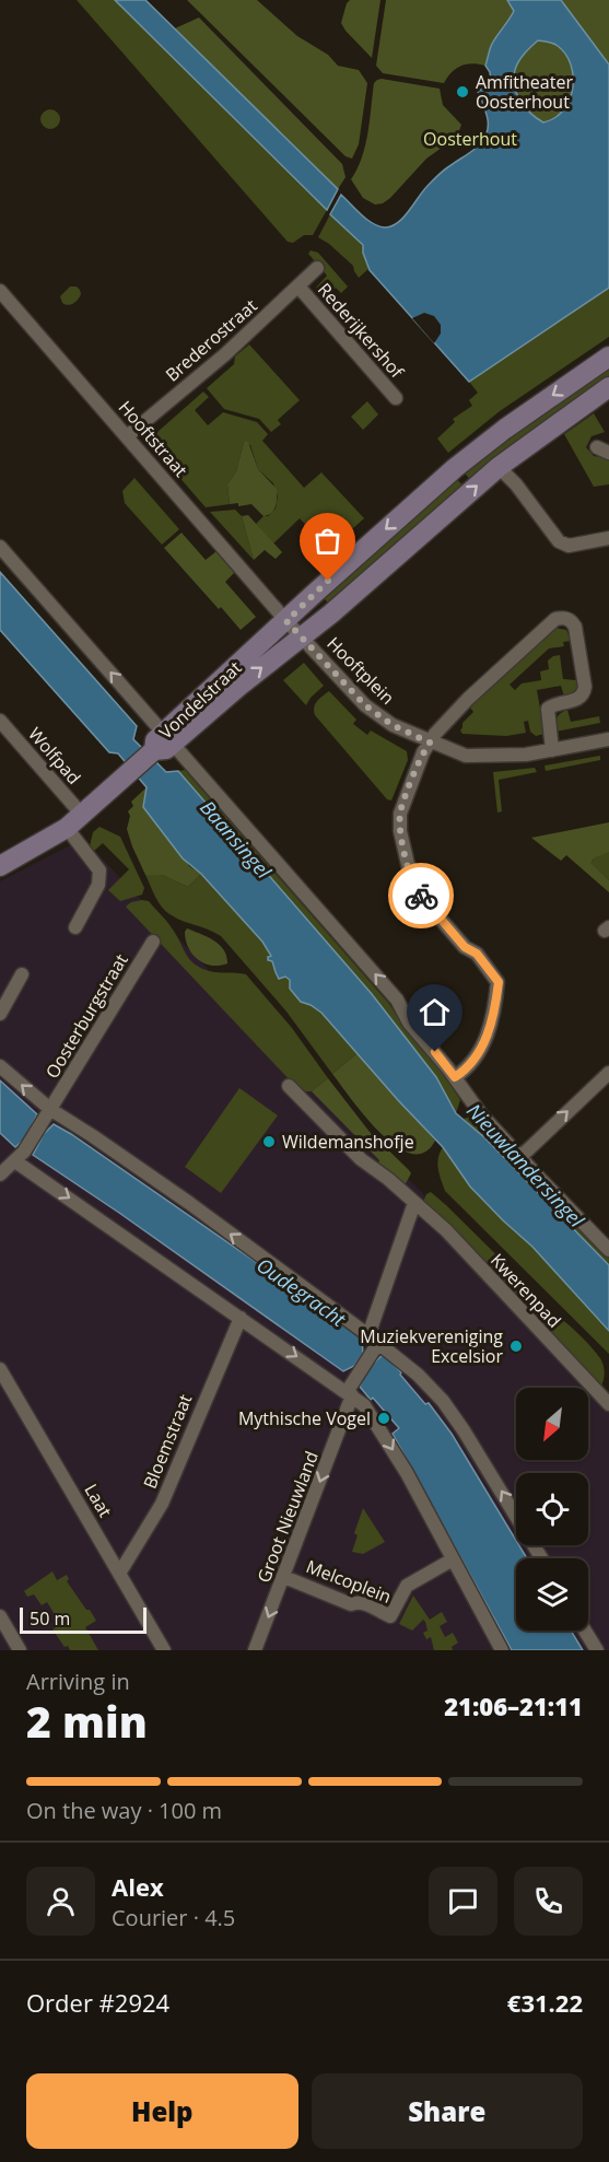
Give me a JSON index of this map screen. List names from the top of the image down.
{
  "streets": {
    "street": [
      "Rederijkershof",
      "Brederostraat",
      "Hooftstraat",
      "Hooftplein",
      "Vondelstraat",
      "Wolfpad",
      "Oosterburgstraat",
      "Kwerenpad",
      "Bloemstraat",
      "Laat",
      "Groot Nieuwland",
      "Melcoplein"
    ]
  },
  "crossings": [
    ["Rederijkershof", "Brederostraat"],
    ["Brederostraat", "Hooftstraat"],
    ["Hooftstraat", "Hooftplein"],
    ["Hooftstraat", "Vondelstraat"],
    ["Hooftplein", "Vondelstraat"],
    ["Kwerenpad", "Groot Nieuwland"],
    ["Bloemstraat", "Laat"],
    ["Groot Nieuwland", "Melcoplein"]
  ],
  "one_way": ["Groot Nieuwland"],
  "water": ["Baansingel", "Nieuwlandersingel", "Oudegracht"],
  "parks": ["Oosterhout"],
  "places": [
    "Amfitheater Oosterhout",
    "Wildemanshofje",
    "Muziekvereniging Excelsior",
    "Mythische Vogel"
  ],
  "scale_bar": "50 m",
  "north": "bottom left",
  "page": {
    "scale": "50 m",
    "heading": ["2 min", "Arriving in", "21:06–21:11"],
    "panel": [
      "Alex",
      "Courier · 4.5",
      "Order #2924",
      "€31.22"
    ],
    "bar": "On the way · 100 m",
    "buttons": ["Help", "Share"]
  }
}
